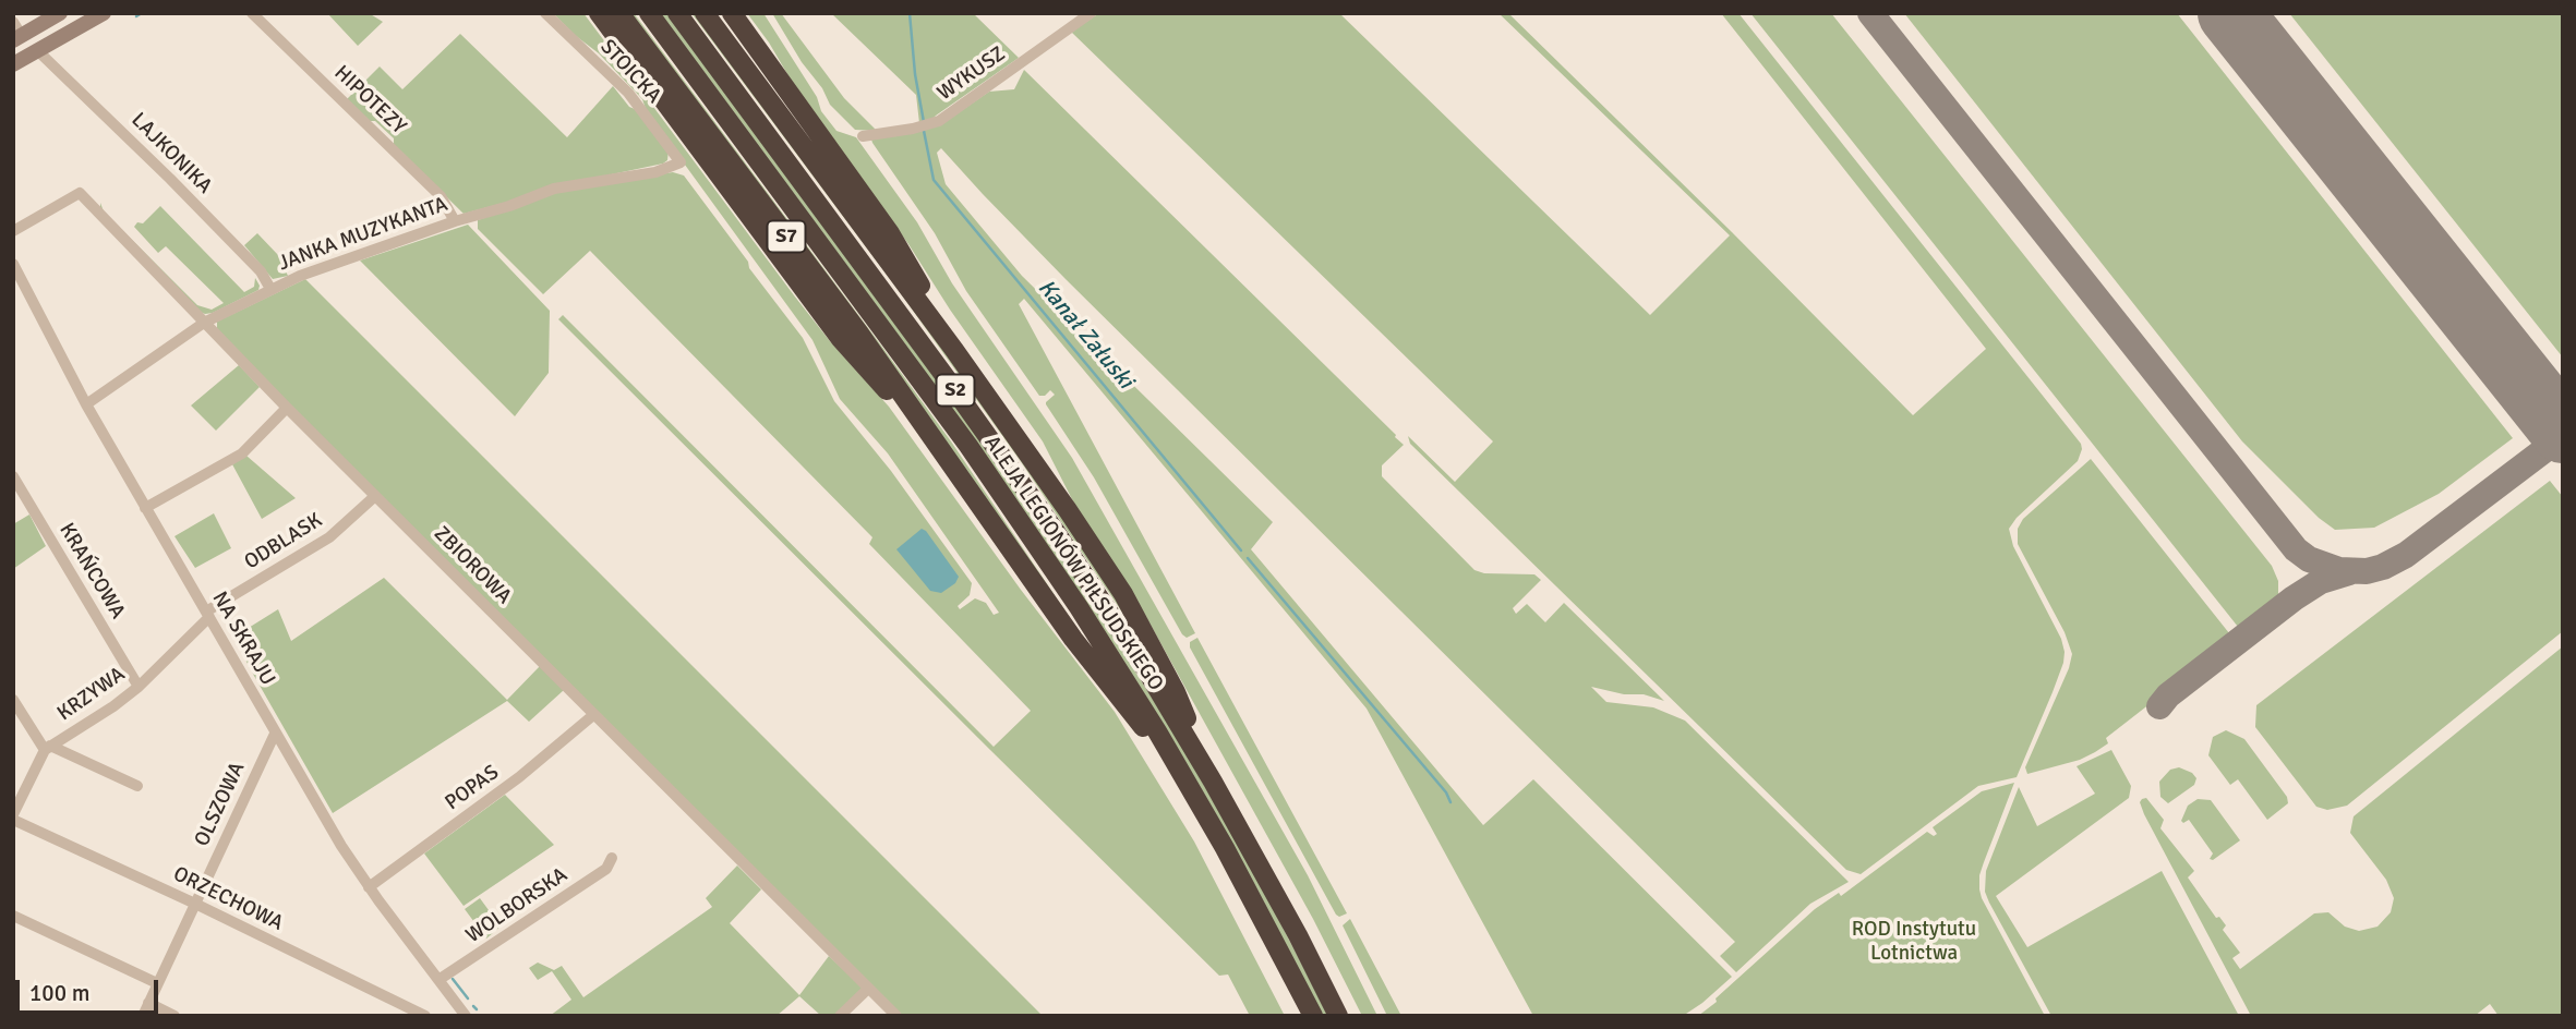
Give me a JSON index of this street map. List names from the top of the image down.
{
  "streets": {
    "highway": ["S7", "S2", "ALEJA LEGIONÓW PIŁSUDSKIEGO"],
    "street": [
      "STOICKA",
      "WYKUSZ",
      "HIPOTEZY",
      "LAJKONIKA",
      "JANKA MUZYKANTA",
      "ODBLASK",
      "ZBIOROWA",
      "KRAŃCOWA",
      "NA SKRAJU",
      "KRZYWA",
      "POPAS",
      "OLSZOWA",
      "ORZECHOWA",
      "WOLBORSKA"
    ]
  },
  "crossings": [
    ["STOICKA", "JANKA MUZYKANTA"],
    ["HIPOTEZY", "JANKA MUZYKANTA"],
    ["LAJKONIKA", "JANKA MUZYKANTA"],
    ["JANKA MUZYKANTA", "ZBIOROWA"],
    ["JANKA MUZYKANTA", "NA SKRAJU"],
    ["S7", "ALEJA LEGIONÓW PIŁSUDSKIEGO"],
    ["ODBLASK", "ZBIOROWA"],
    ["ODBLASK", "NA SKRAJU"],
    ["ODBLASK", "KRZYWA"],
    ["ZBIOROWA", "POPAS"],
    ["KRAŃCOWA", "KRZYWA"],
    ["NA SKRAJU", "KRZYWA"],
    ["NA SKRAJU", "POPAS"],
    ["NA SKRAJU", "OLSZOWA"],
    ["NA SKRAJU", "WOLBORSKA"],
    ["OLSZOWA", "ORZECHOWA"]
  ],
  "water": ["Kanał Załuski"],
  "parks": ["ROD Instytutu Lotnictwa"],
  "scale_bar": "100 m"
}
